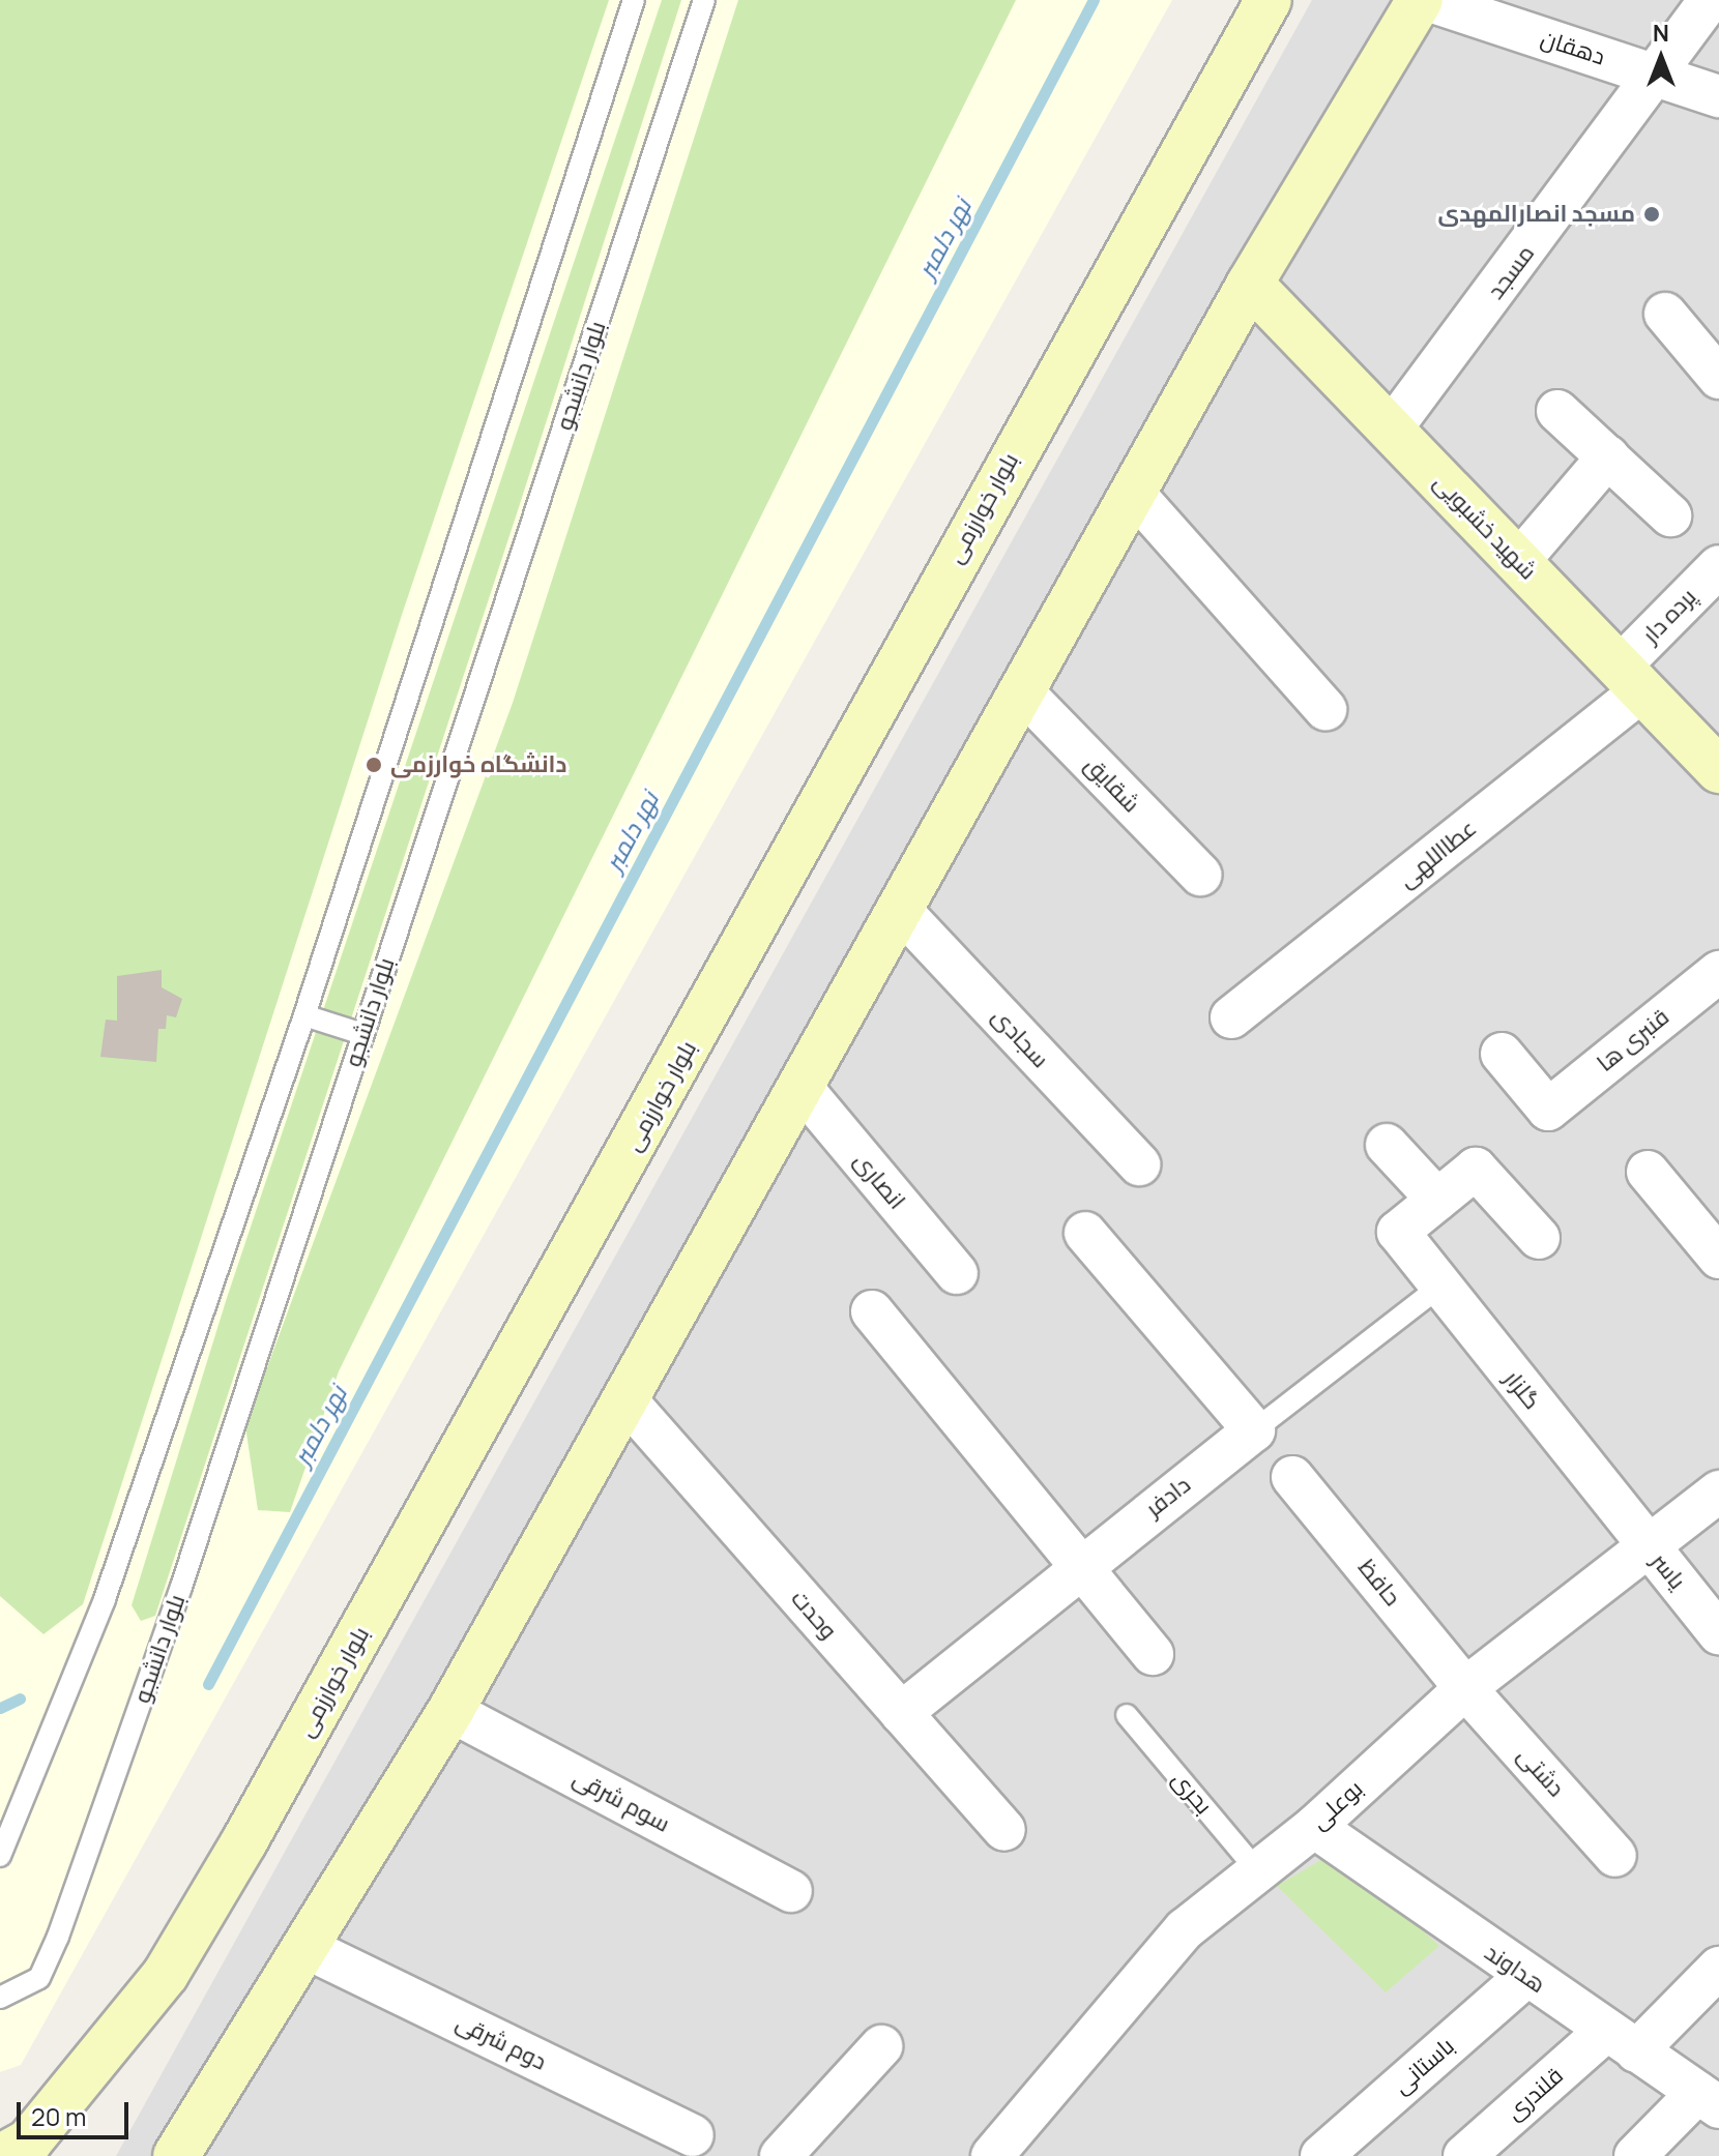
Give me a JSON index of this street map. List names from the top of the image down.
{
  "streets": {
    "main road": ["بلوار خوارزمی", "شهید خشبویی"],
    "street": [
      "دهقان",
      "مسجد",
      "پرده دار",
      "شقایق",
      "عطااللهی",
      "سجادی",
      "قنبری ها",
      "انصاری",
      "گلزار",
      "دادفر",
      "یاسر",
      "حافظ",
      "وحدت",
      "دشتی",
      "سوم شرقی",
      "بوعلی",
      "هداوند",
      "دوم شرقی",
      "باستانی",
      "قلندری"
    ],
    "lane": ["بلوار دانشجو", "بحری"]
  },
  "crossings": [
    ["دهقان", "مسجد"],
    ["مسجد", "شهید خشبویی"],
    ["شهید خشبویی", "پرده دار"],
    ["شهید خشبویی", "عطااللهی"],
    ["پرده دار", "عطااللهی"],
    ["گلزار", "دادفر"],
    ["گلزار", "یاسر"],
    ["گلزار", "بوعلی"],
    ["دادفر", "وحدت"],
    ["یاسر", "بوعلی"],
    ["حافظ", "دشتی"],
    ["حافظ", "بوعلی"],
    ["دشتی", "بوعلی"],
    ["بحری", "بوعلی"],
    ["بوعلی", "هداوند"],
    ["هداوند", "باستانی"],
    ["هداوند", "قلندری"]
  ],
  "water": ["نهر دلمبر"],
  "places": ["مسجد انصارالمهدی", "دانشگاه خوارزمی"],
  "scale_bar": "20 m",
  "north": "top"
}
